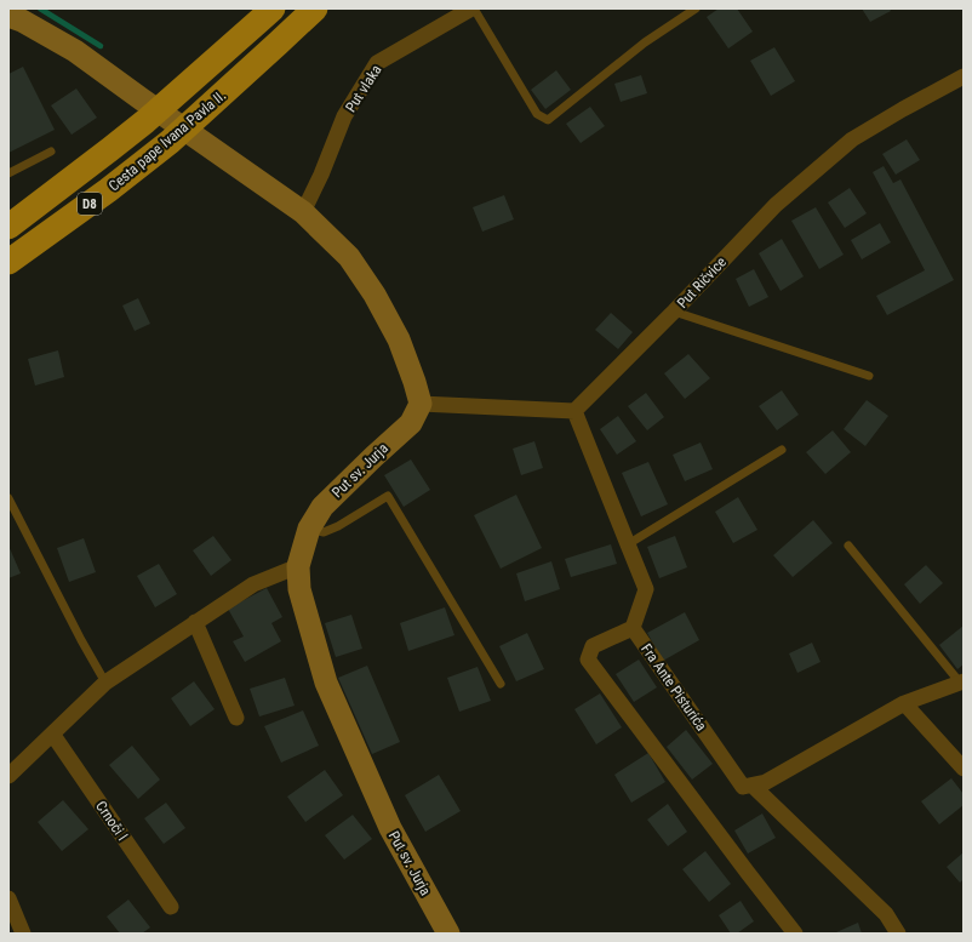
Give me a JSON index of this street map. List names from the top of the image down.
{
  "streets": {
    "main road": ["Cesta pape Ivana Pavla II.", "D8"],
    "street": [
      "Put vlaka",
      "Put Ričvice",
      "Put sv. Jurja",
      "Fra Ante Pisturića",
      "Crnoči l"
    ]
  },
  "crossings": [
    ["Put Ričvice", "Fra Ante Pisturića"]
  ]
}
